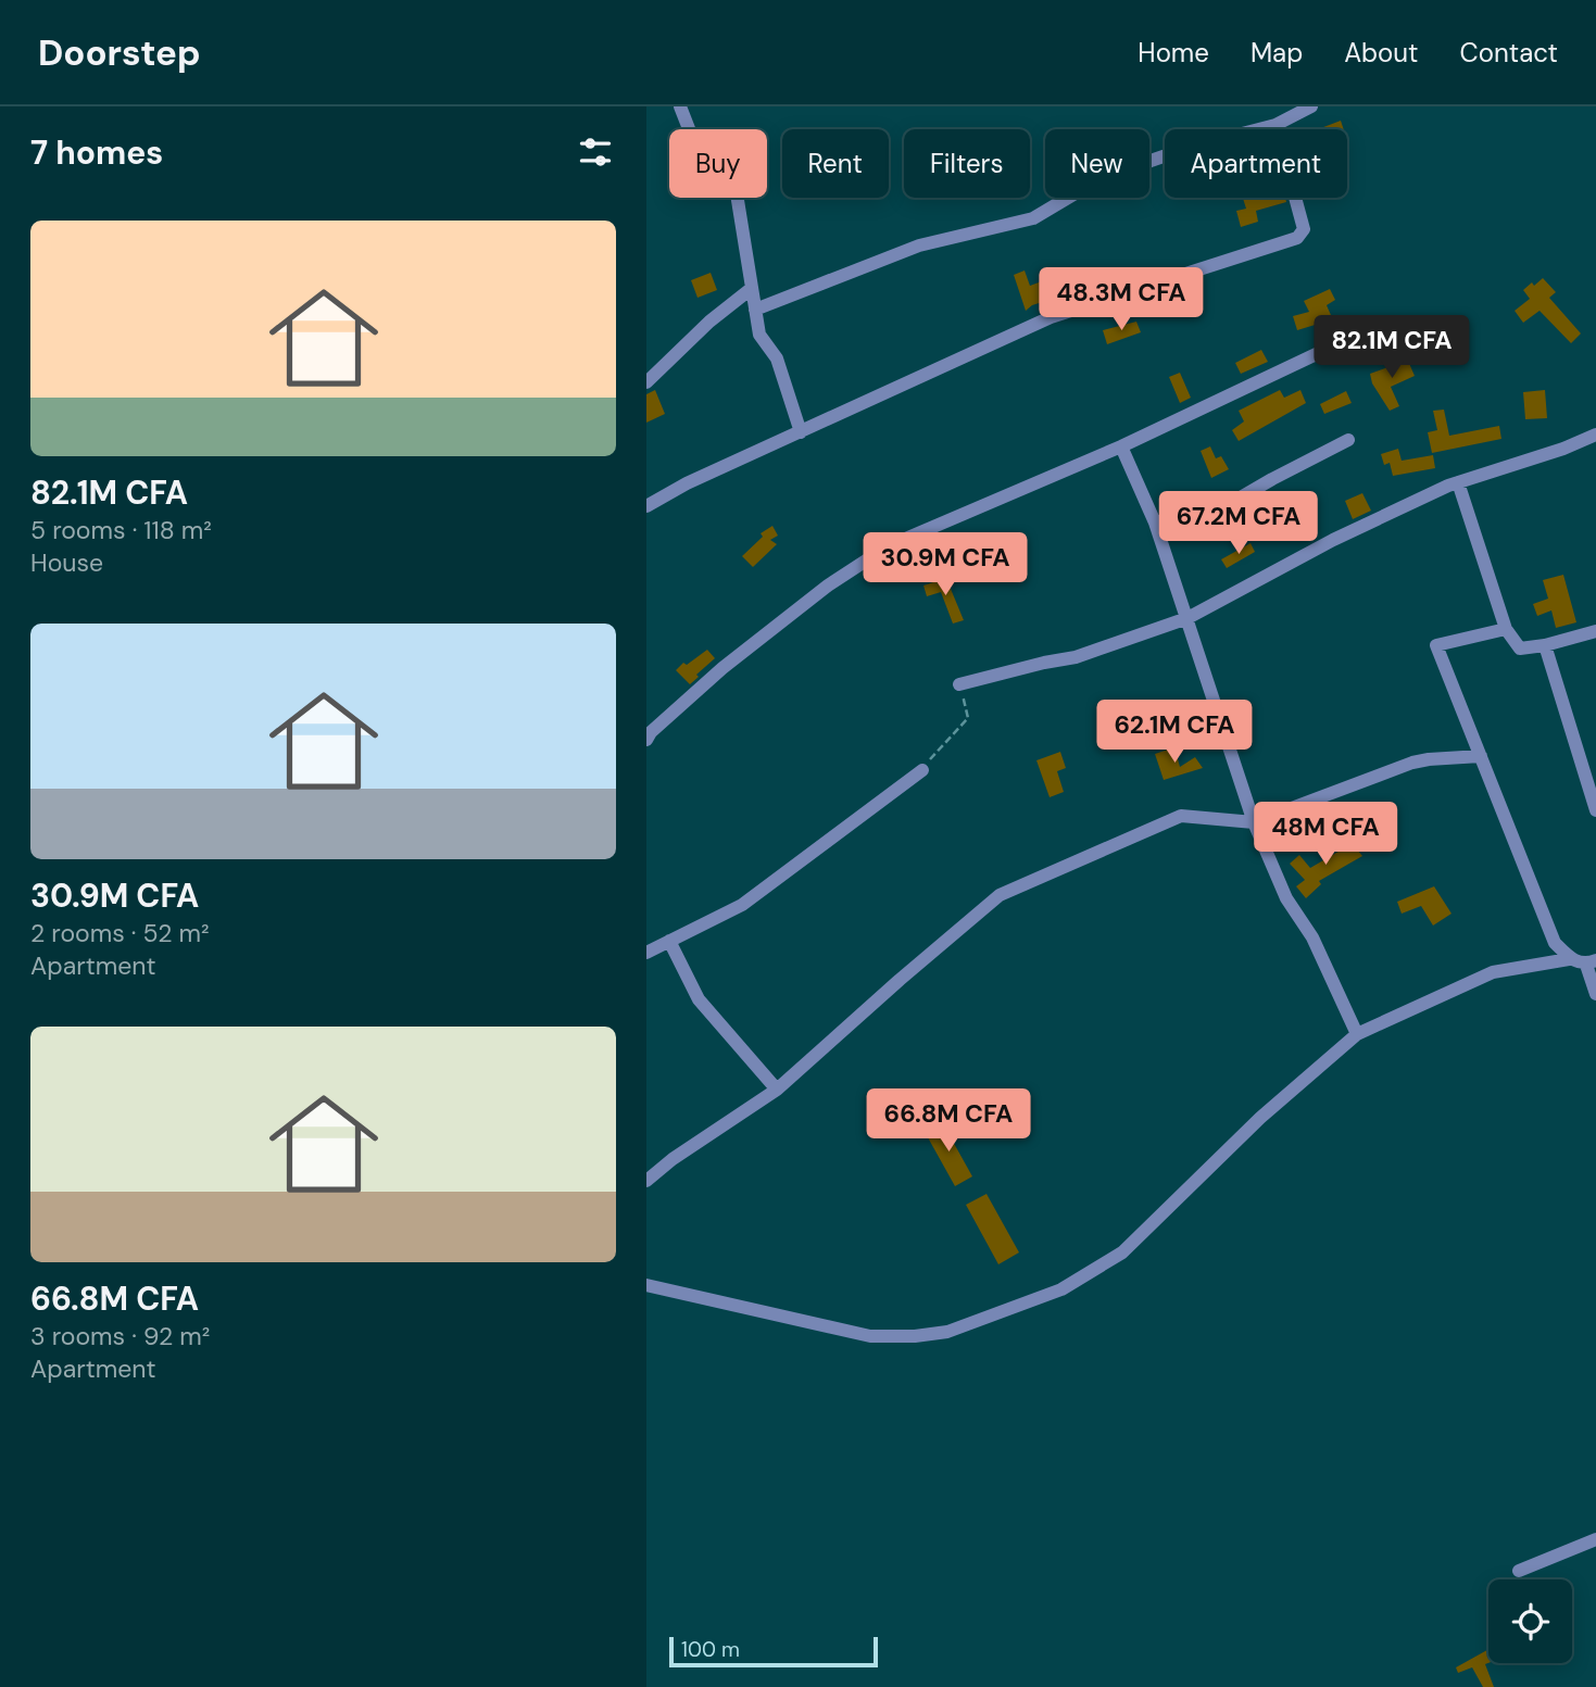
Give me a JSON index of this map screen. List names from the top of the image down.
{
  "scale_bar": "100 m",
  "page": {
    "header": "Doorstep",
    "nav": [
      "Home",
      "Map",
      "About",
      "Contact"
    ],
    "heading": "7 homes",
    "chip": [
      "Buy",
      "Rent",
      "Filters",
      "New",
      "Apartment"
    ],
    "list": [
      {
        "name": "82.1M CFA",
        "note": "5 rooms · 118 m² · House"
      },
      {
        "name": "30.9M CFA",
        "note": "2 rooms · 52 m² · Apartment"
      },
      {
        "name": "66.8M CFA",
        "note": "3 rooms · 92 m² · Apartment"
      }
    ],
    "price": [
      "48.3M CFA",
      "82.1M CFA",
      "67.2M CFA",
      "30.9M CFA",
      "62.1M CFA",
      "48M CFA",
      "66.8M CFA"
    ],
    "scale": "100 m"
  }
}
